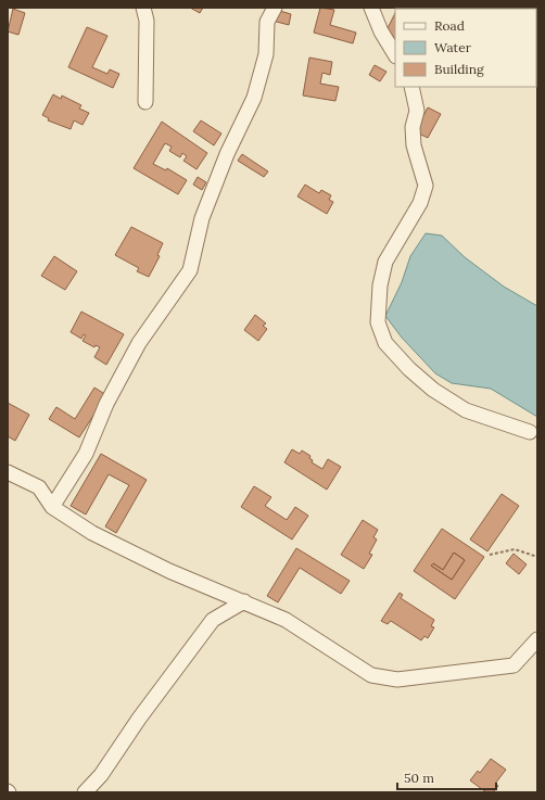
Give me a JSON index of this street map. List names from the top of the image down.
{
  "legend": ["Road", "Water", "Building"],
  "scale_bar": "50 m"
}
